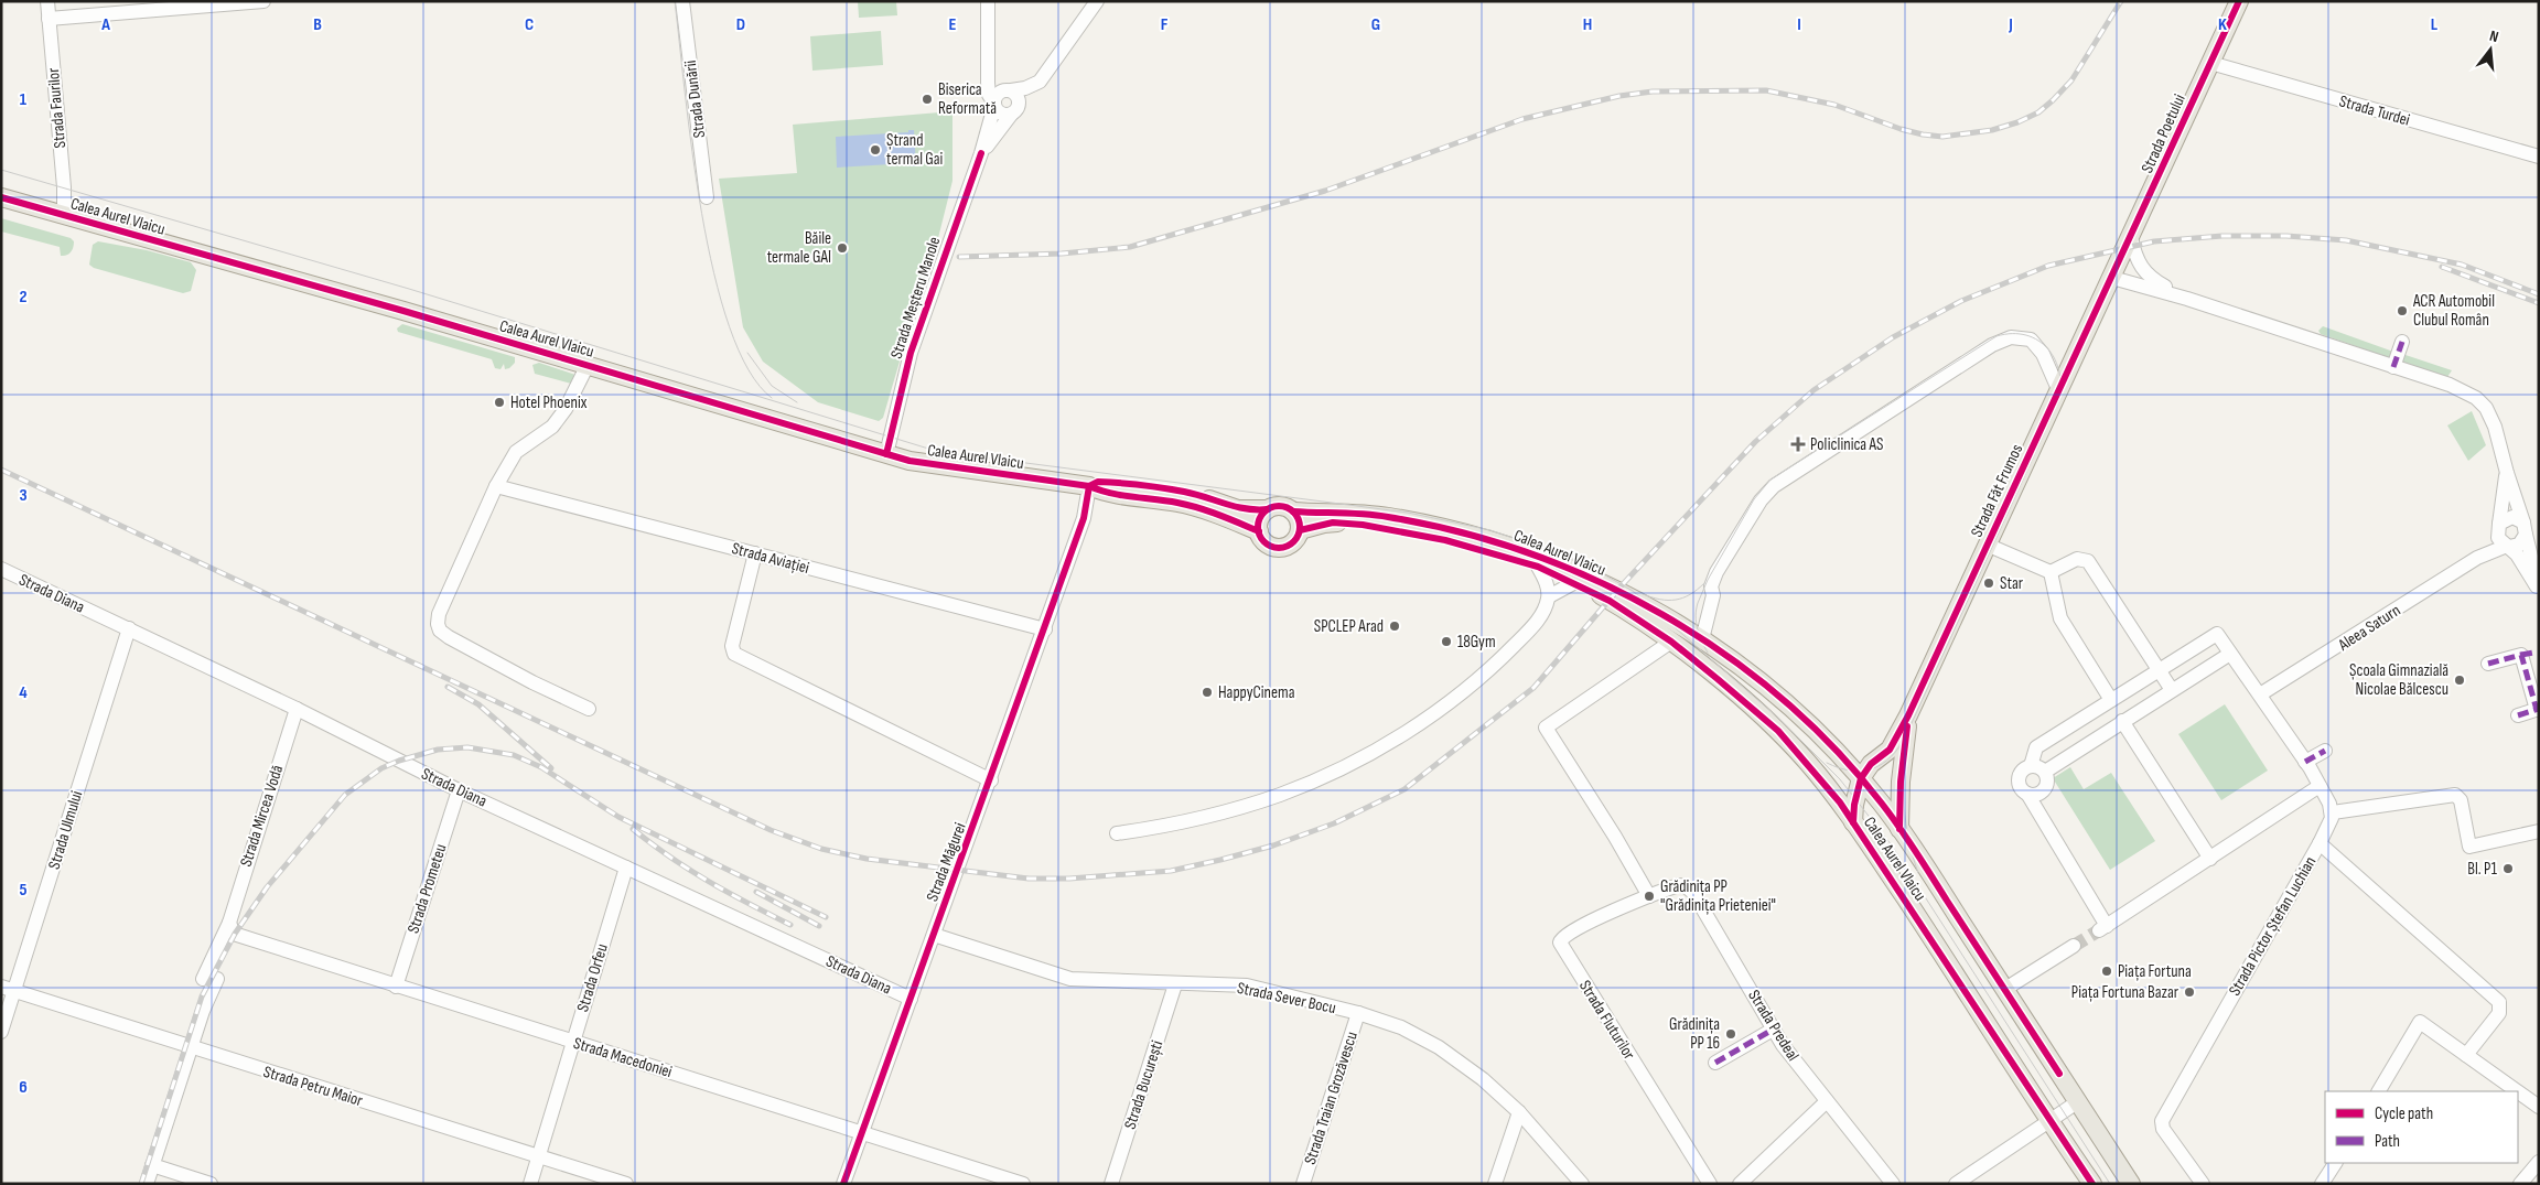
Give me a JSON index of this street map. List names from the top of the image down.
{
  "streets": {
    "main road": ["Strada Poetului", "Calea Aurel Vlaicu", "Strada Făt Frumos"],
    "street": [
      "Strada Dunării",
      "Strada Faurilor",
      "Strada Turdei",
      "Strada Meșteru Manole",
      "Strada Aviației",
      "Strada Diana",
      "Aleea Saturn",
      "Strada Mircea Vodă",
      "Strada Ulmului",
      "Strada Măgurei",
      "Strada Prometeu",
      "Strada Pictor Ștefan Luchian",
      "Strada Orfeu",
      "Strada Sever Bocu",
      "Strada Fluturilor",
      "Strada Predeal",
      "Strada Macedoniei",
      "Strada București",
      "Strada Petru Maior",
      "Strada Traian Grozăvescu"
    ]
  },
  "crossings": [
    ["Strada Faurilor", "Calea Aurel Vlaicu"],
    ["Strada Turdei", "Strada Poetului"],
    ["Strada Poetului", "Strada Făt Frumos"],
    ["Calea Aurel Vlaicu", "Strada Meșteru Manole"],
    ["Calea Aurel Vlaicu", "Strada Făt Frumos"],
    ["Calea Aurel Vlaicu", "Strada Măgurei"],
    ["Strada Aviației", "Strada Măgurei"],
    ["Strada Diana", "Strada Mircea Vodă"],
    ["Strada Diana", "Strada Ulmului"],
    ["Strada Diana", "Strada Măgurei"],
    ["Strada Diana", "Strada Prometeu"],
    ["Strada Diana", "Strada Orfeu"],
    ["Strada Mircea Vodă", "Strada Macedoniei"],
    ["Strada Mircea Vodă", "Strada Petru Maior"],
    ["Strada Ulmului", "Strada Petru Maior"],
    ["Strada Măgurei", "Strada Sever Bocu"],
    ["Strada Măgurei", "Strada Macedoniei"],
    ["Strada Prometeu", "Strada Macedoniei"],
    ["Strada Orfeu", "Strada Macedoniei"],
    ["Strada Orfeu", "Strada Petru Maior"],
    ["Strada Sever Bocu", "Strada București"],
    ["Strada Sever Bocu", "Strada Traian Grozăvescu"],
    ["Strada Fluturilor", "Strada Predeal"]
  ],
  "places": {
    "other": [
      "Biserica Reformată",
      "Ștrand termal Gai",
      "Băile termale GAI",
      "ACR Automobil Clubul Român",
      "Hotel Phoenix",
      "Star",
      "SPCLEP Arad",
      "18Gym",
      "Școala Gimnazială Nicolae Bălcescu",
      "HappyCinema",
      "Bl. P1",
      "Grădinița PP \"Grădinița Prieteniei\"",
      "Piața Fortuna",
      "Piața Fortuna Bazar",
      "Grădinița PP 16"
    ],
    "health": ["Policlinica AS"]
  },
  "legend": ["Cycle path", "Path"],
  "north": "top",
  "grid": {
    "columns": [
      "A",
      "B",
      "C",
      "D",
      "E",
      "F",
      "G",
      "H",
      "I",
      "J",
      "K",
      "L"
    ],
    "rows": [
      "1",
      "2",
      "3",
      "4",
      "5",
      "6"
    ]
  }
}
